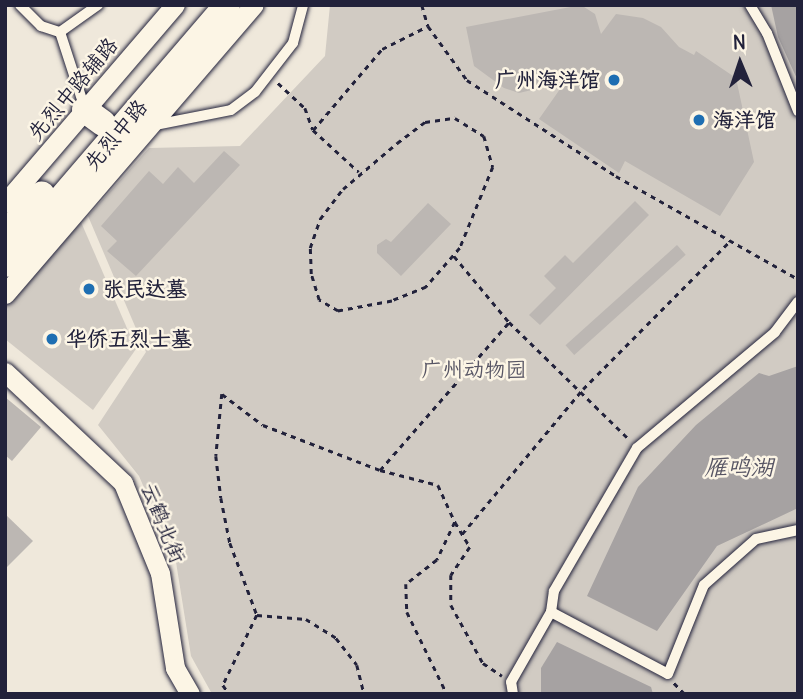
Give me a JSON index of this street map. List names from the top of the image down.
{
  "streets": {
    "main road": ["先烈中路"],
    "street": ["先烈中路辅路", "云鹤北街"]
  },
  "crossings": [
    ["先烈中路辅路", "先烈中路"]
  ],
  "water": ["雁鸣湖"],
  "parks": ["广州动物园"],
  "places": [
    "广州海洋馆",
    "海洋馆",
    "张民达墓",
    "华侨五烈士墓"
  ],
  "north": "top"
}
